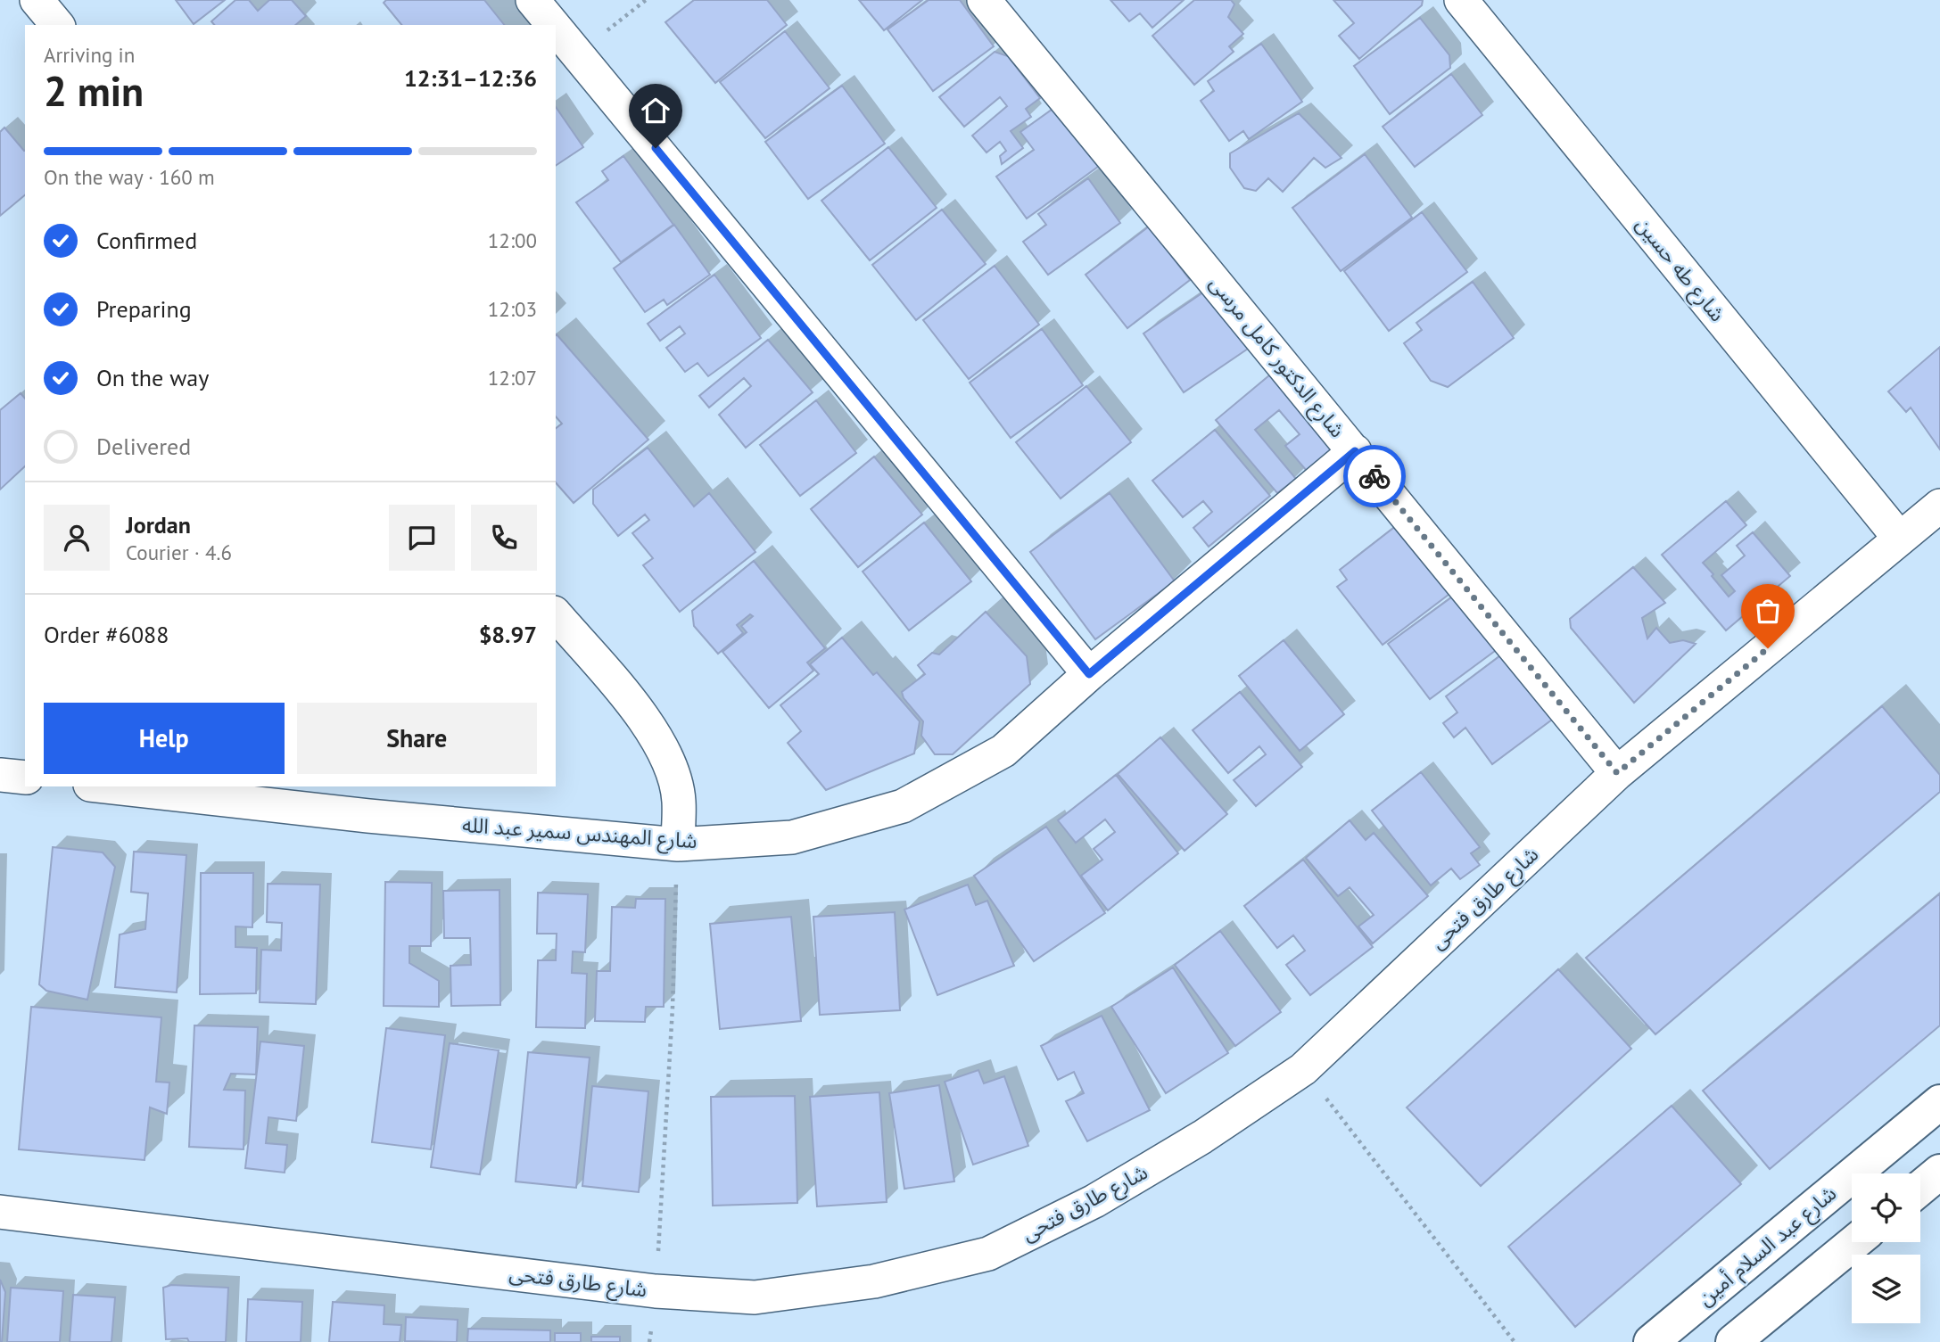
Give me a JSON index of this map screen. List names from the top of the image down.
{
  "streets": {
    "street": [
      "شارع طه حسين",
      "شارع الدكتور كامل مرسى",
      "شارع المهندس سمير عبد الله",
      "شارع طارق فتحى",
      "شارع عبد السلام أمين"
    ]
  },
  "crossings": [
    ["شارع طه حسين", "شارع طارق فتحى"],
    ["شارع الدكتور كامل مرسى", "شارع المهندس سمير عبد الله"],
    ["شارع الدكتور كامل مرسى", "شارع طارق فتحى"]
  ],
  "page": {
    "heading": ["2 min", "Arriving in", "12:31–12:36"],
    "panel": [
      "Jordan",
      "Courier · 4.6",
      "Order #6088",
      "$8.97"
    ],
    "bar": "On the way · 160 m",
    "list": [
      ["Confirmed", "12:00"],
      ["Preparing", "12:03"],
      ["On the way", "12:07"],
      "Delivered"
    ],
    "buttons": ["Help", "Share"]
  }
}
